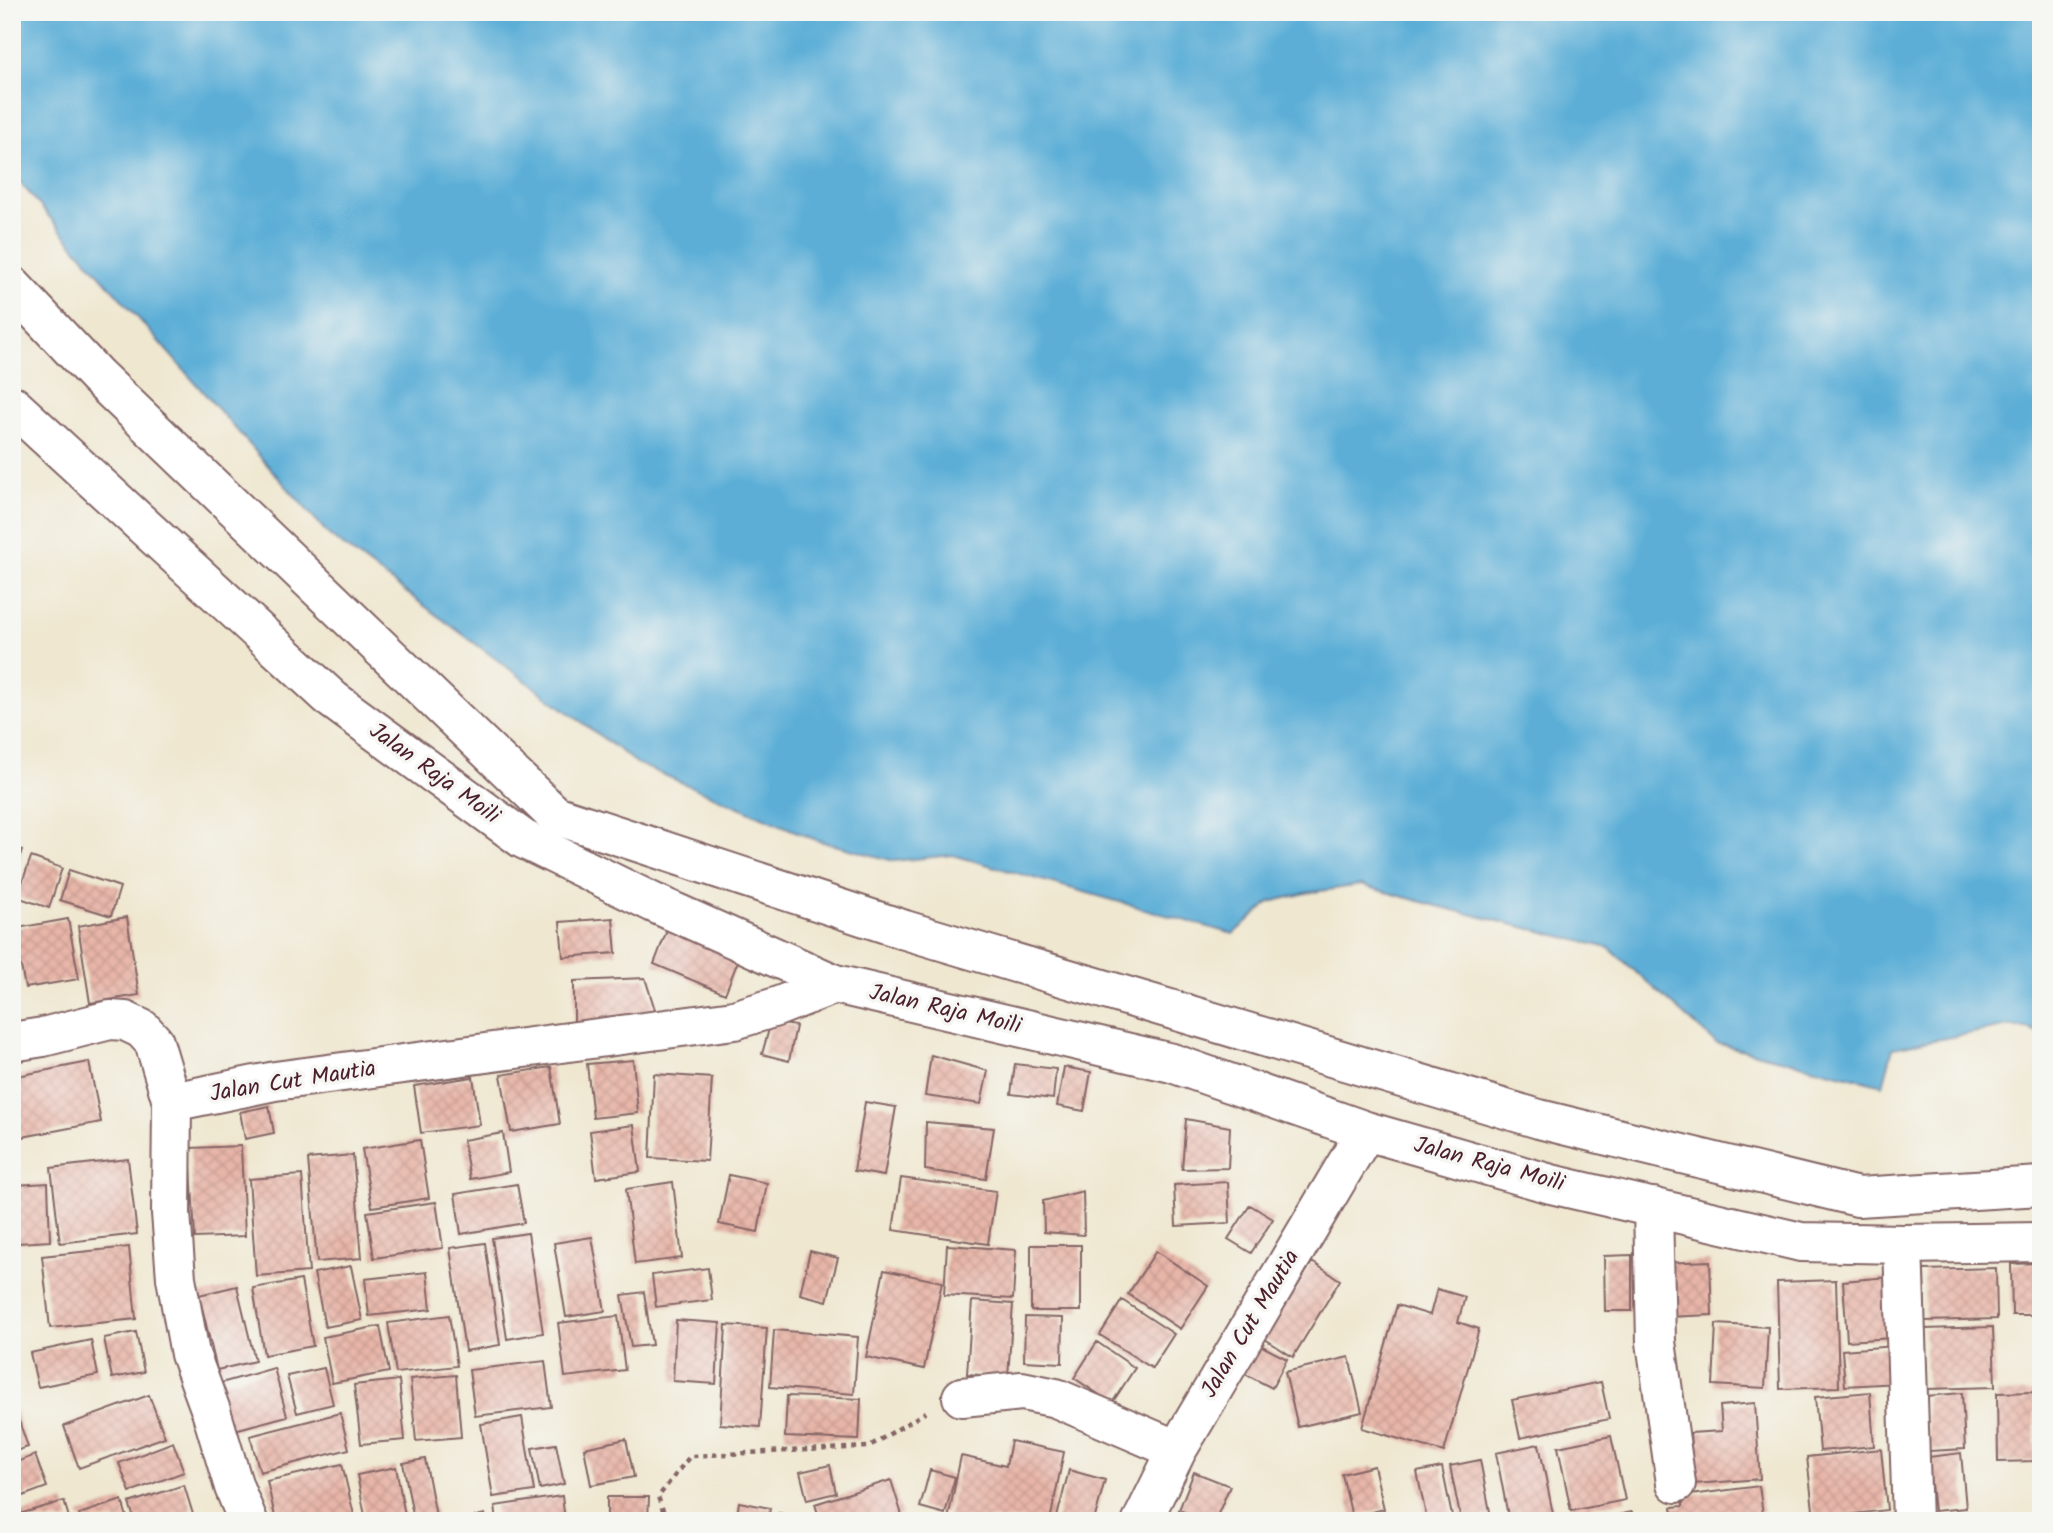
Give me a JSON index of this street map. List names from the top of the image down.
{
  "streets": {
    "street": ["Jalan Raja Moili", "Jalan Cut Mautia"]
  },
  "crossings": [
    ["Jalan Raja Moili", "Jalan Cut Mautia"]
  ]
}
